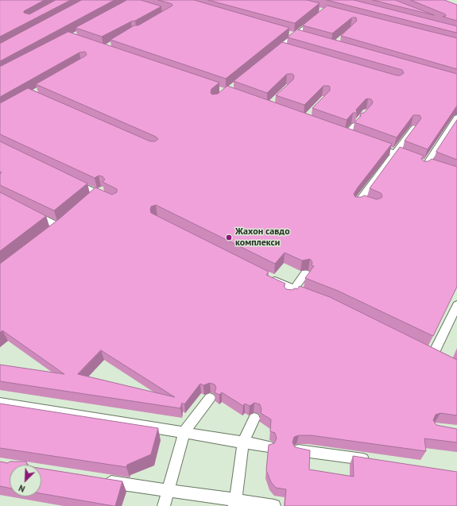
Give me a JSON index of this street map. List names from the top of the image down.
{
  "places": ["Жахон савдо комплекси"],
  "north": "bottom left"
}
